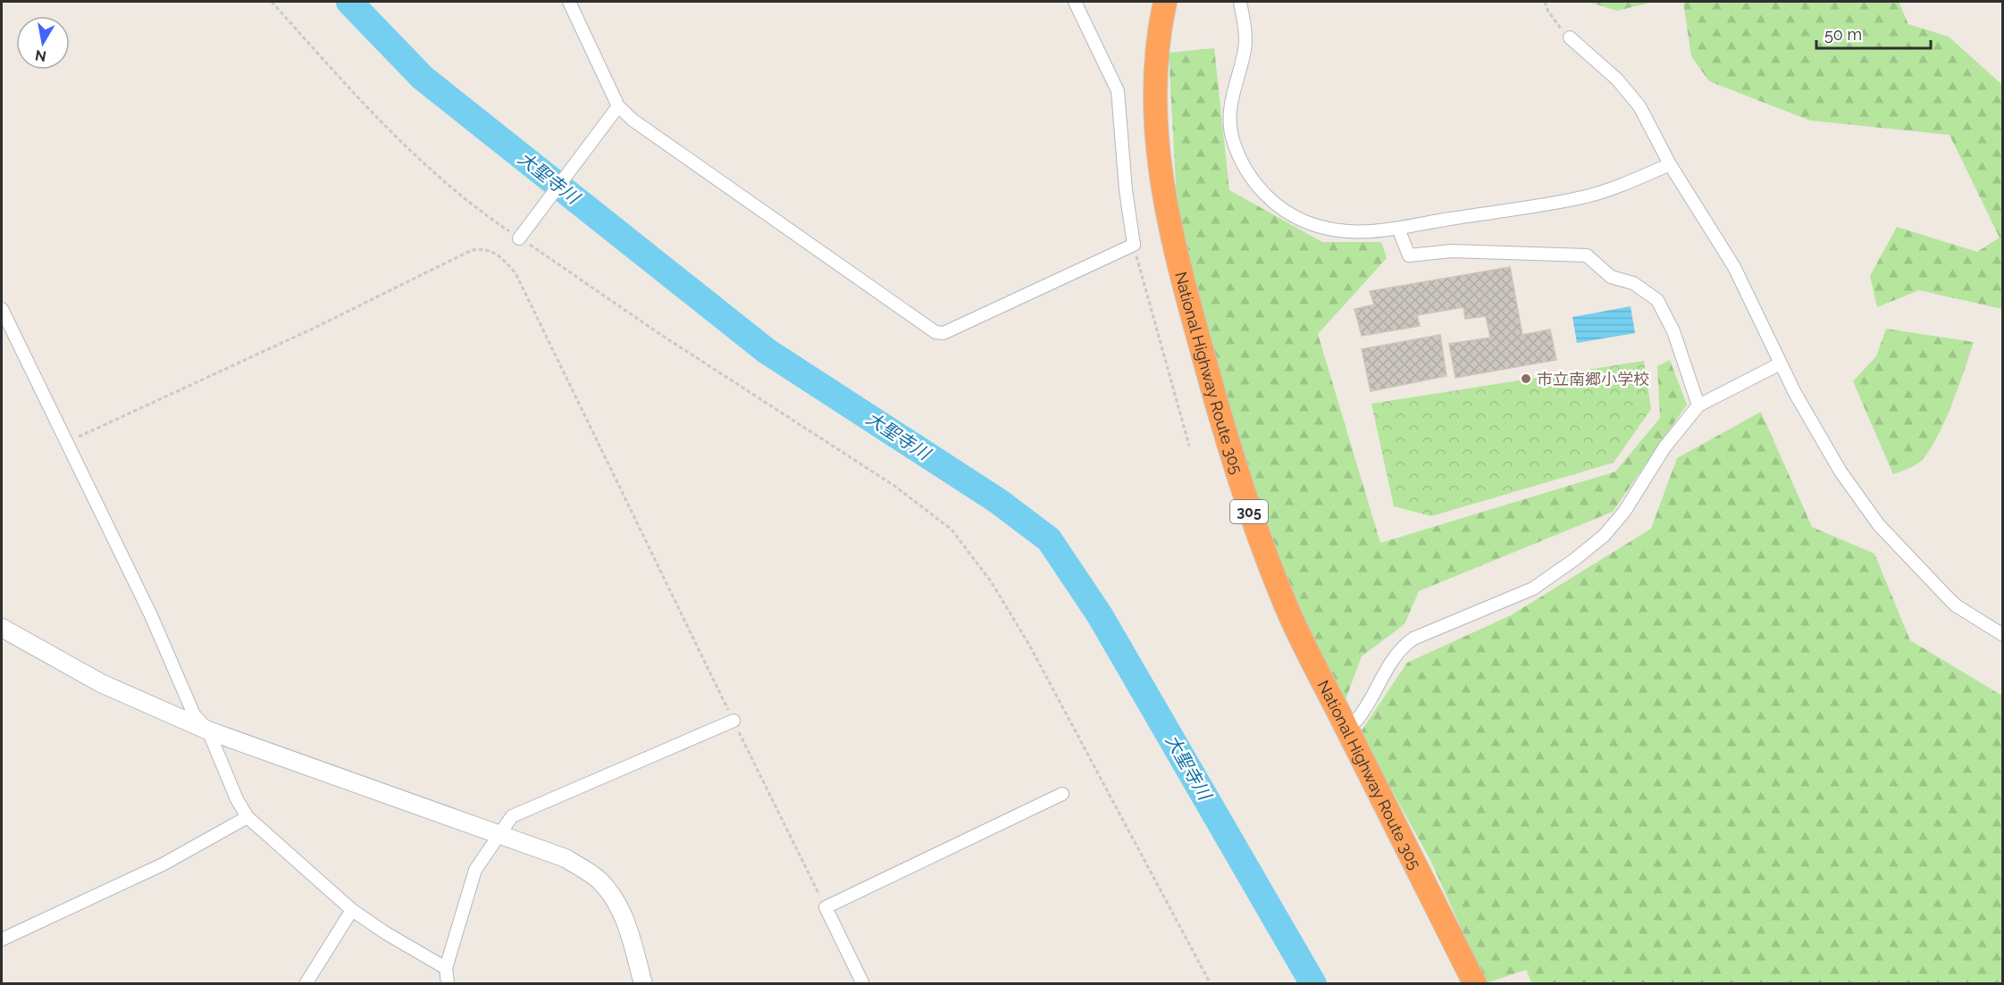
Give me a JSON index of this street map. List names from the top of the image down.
{
  "streets": {
    "highway": ["National Highway Route 305", "305"]
  },
  "water": ["大聖寺川"],
  "places": ["市立南郷小学校"],
  "scale_bar": "50 m",
  "north": "bottom"
}
